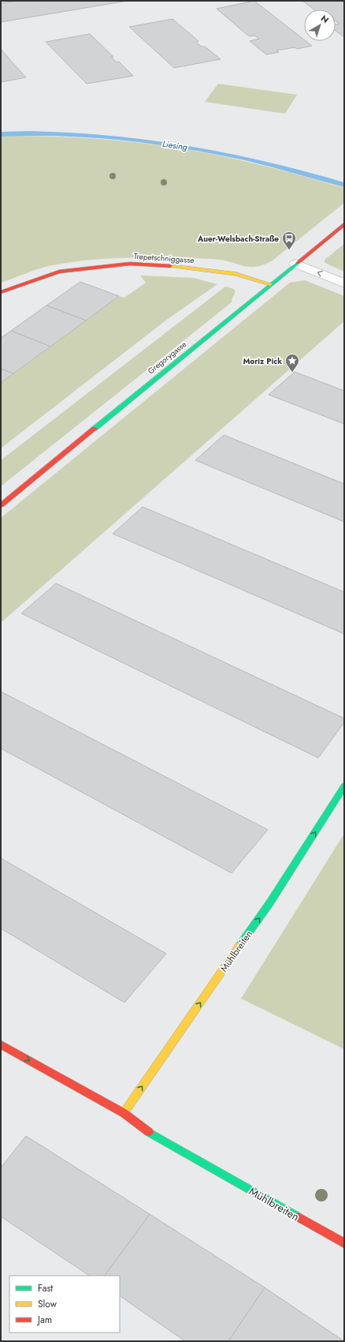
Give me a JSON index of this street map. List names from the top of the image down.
{
  "streets": {
    "street": ["Trepetschniggasse", "Gregorygasse", "Mühlbreiten"]
  },
  "crossings": [
    ["Trepetschniggasse", "Gregorygasse"]
  ],
  "one_way": ["Mühlbreiten"],
  "water": ["Liesing"],
  "places": {
    "bus stop": ["Auer-Welsbach-Straße"],
    "place": ["Moriz Pick"]
  },
  "legend": ["Fast", "Slow", "Jam"],
  "north": "top right"
}
